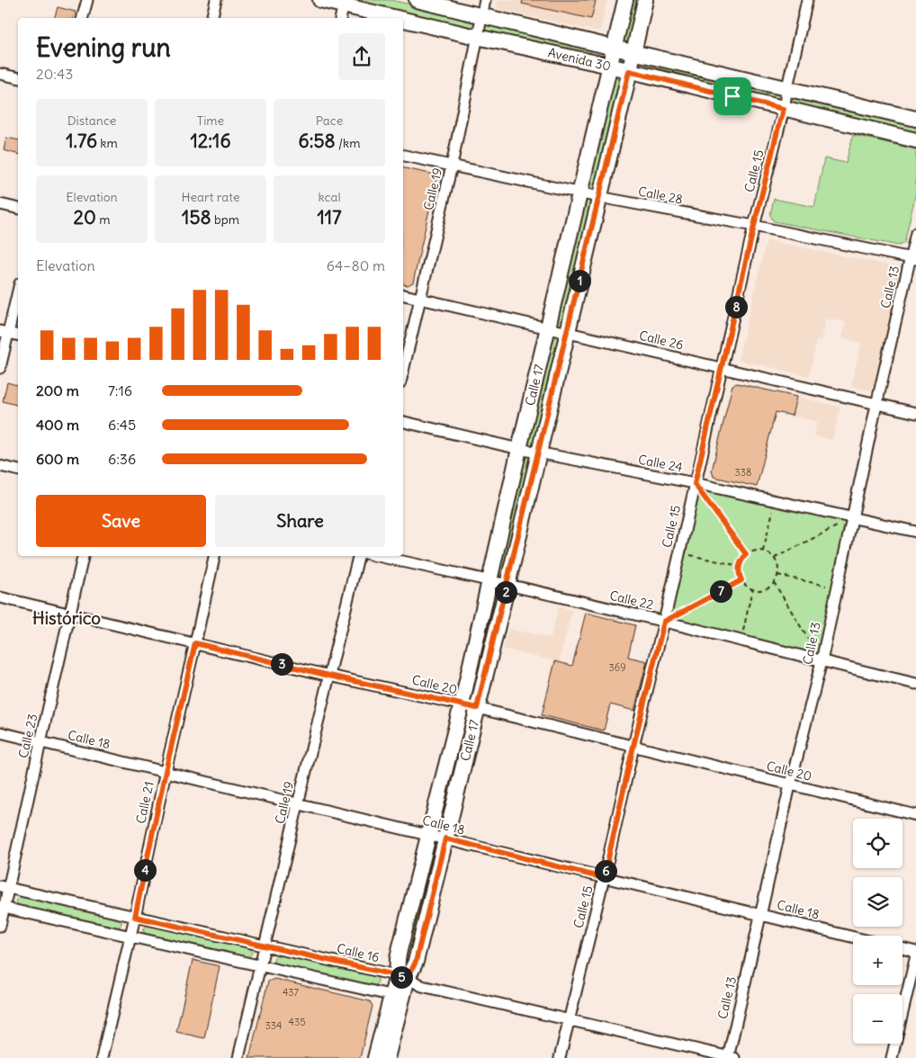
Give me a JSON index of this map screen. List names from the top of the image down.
{
  "streets": {
    "main road": ["Avenida 30", "Calle 17"],
    "street": [
      "Calle 15",
      "Calle 19",
      "Calle 28",
      "Calle 13",
      "Calle 26",
      "Calle 24",
      "Calle 22",
      "Calle 20",
      "Calle 23",
      "Calle 18",
      "Calle 21",
      "Calle 16"
    ]
  },
  "crossings": [
    ["Avenida 30", "Calle 15"],
    ["Avenida 30", "Calle 19"],
    ["Avenida 30", "Calle 17"],
    ["Calle 15", "Calle 28"],
    ["Calle 15", "Calle 26"],
    ["Calle 15", "Calle 24"],
    ["Calle 15", "Calle 22"],
    ["Calle 15", "Calle 20"],
    ["Calle 15", "Calle 18"],
    ["Calle 15", "Calle 16"],
    ["Calle 19", "Calle 28"],
    ["Calle 19", "Calle 26"],
    ["Calle 19", "Calle 20"],
    ["Calle 19", "Calle 18"],
    ["Calle 19", "Calle 16"],
    ["Calle 28", "Calle 13"],
    ["Calle 28", "Calle 17"],
    ["Calle 13", "Calle 26"],
    ["Calle 13", "Calle 24"],
    ["Calle 13", "Calle 22"],
    ["Calle 13", "Calle 20"],
    ["Calle 13", "Calle 18"],
    ["Calle 13", "Calle 16"],
    ["Calle 26", "Calle 17"],
    ["Calle 17", "Calle 24"],
    ["Calle 17", "Calle 22"],
    ["Calle 17", "Calle 20"],
    ["Calle 17", "Calle 18"],
    ["Calle 17", "Calle 16"],
    ["Calle 20", "Calle 23"],
    ["Calle 20", "Calle 21"],
    ["Calle 23", "Calle 18"],
    ["Calle 23", "Calle 16"],
    ["Calle 18", "Calle 21"],
    ["Calle 21", "Calle 16"]
  ],
  "districts": ["Histórico"],
  "house_numbers": [
    "338",
    "369",
    "437",
    "435",
    "334"
  ],
  "page": {
    "heading": ["Evening run", "20:43"],
    "stats": [
      ["Distance", "1.76 km"],
      ["Time", "12:16"],
      ["Pace", "6:58 /km"],
      ["Elevation", "20 m"],
      ["Heart rate", "158 bpm"],
      ["kcal", "117"]
    ],
    "chart": ["Elevation", "64–80 m"],
    "pins": [
      "1",
      "8",
      "7",
      "2",
      "3",
      "4",
      "6",
      "5"
    ],
    "list": [
      {
        "name": "200 m",
        "note": "7:16"
      },
      {
        "name": "400 m",
        "note": "6:45"
      },
      {
        "name": "600 m",
        "note": "6:36"
      }
    ],
    "buttons": ["Save", "Share"],
    "map_buttons": ["+", "−"]
  }
}
